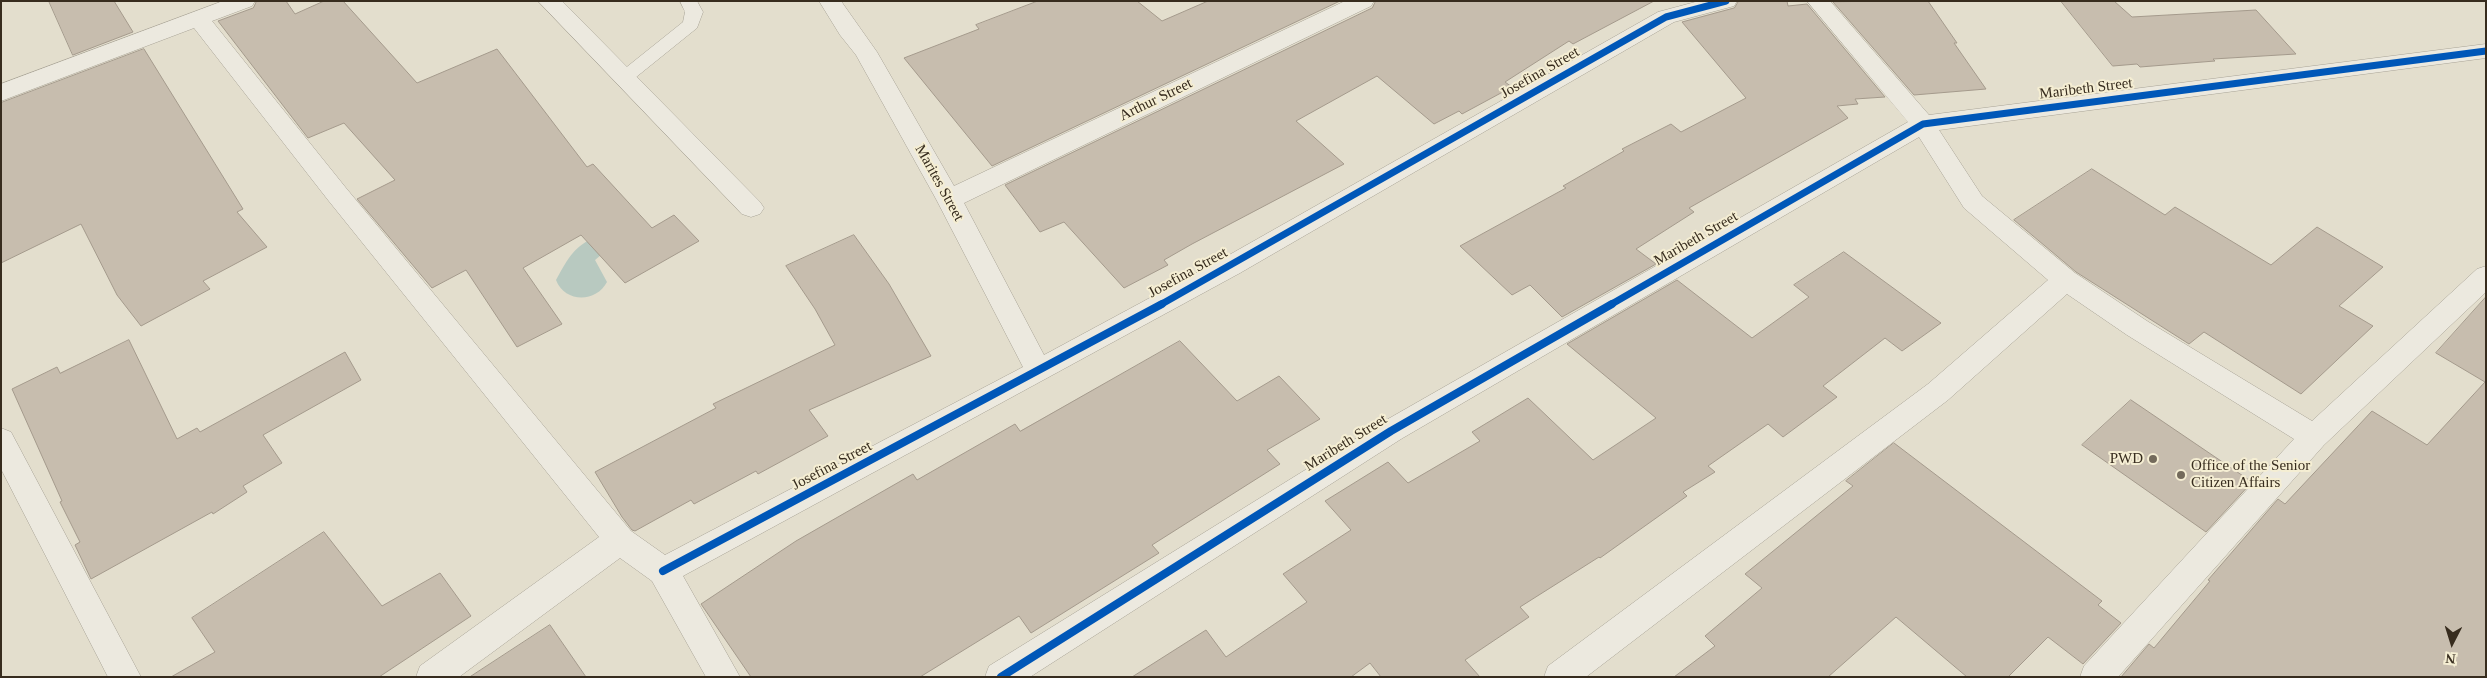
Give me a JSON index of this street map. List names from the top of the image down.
{
  "streets": {
    "street": [
      "Josefina Street",
      "Maribeth Street",
      "Arthur Street",
      "Marites Street"
    ]
  },
  "crossings": [
    ["Josefina Street", "Marites Street"],
    ["Arthur Street", "Marites Street"]
  ],
  "places": ["PWD", "Office of the Senior Citizen Affairs"],
  "north": "bottom"
}
